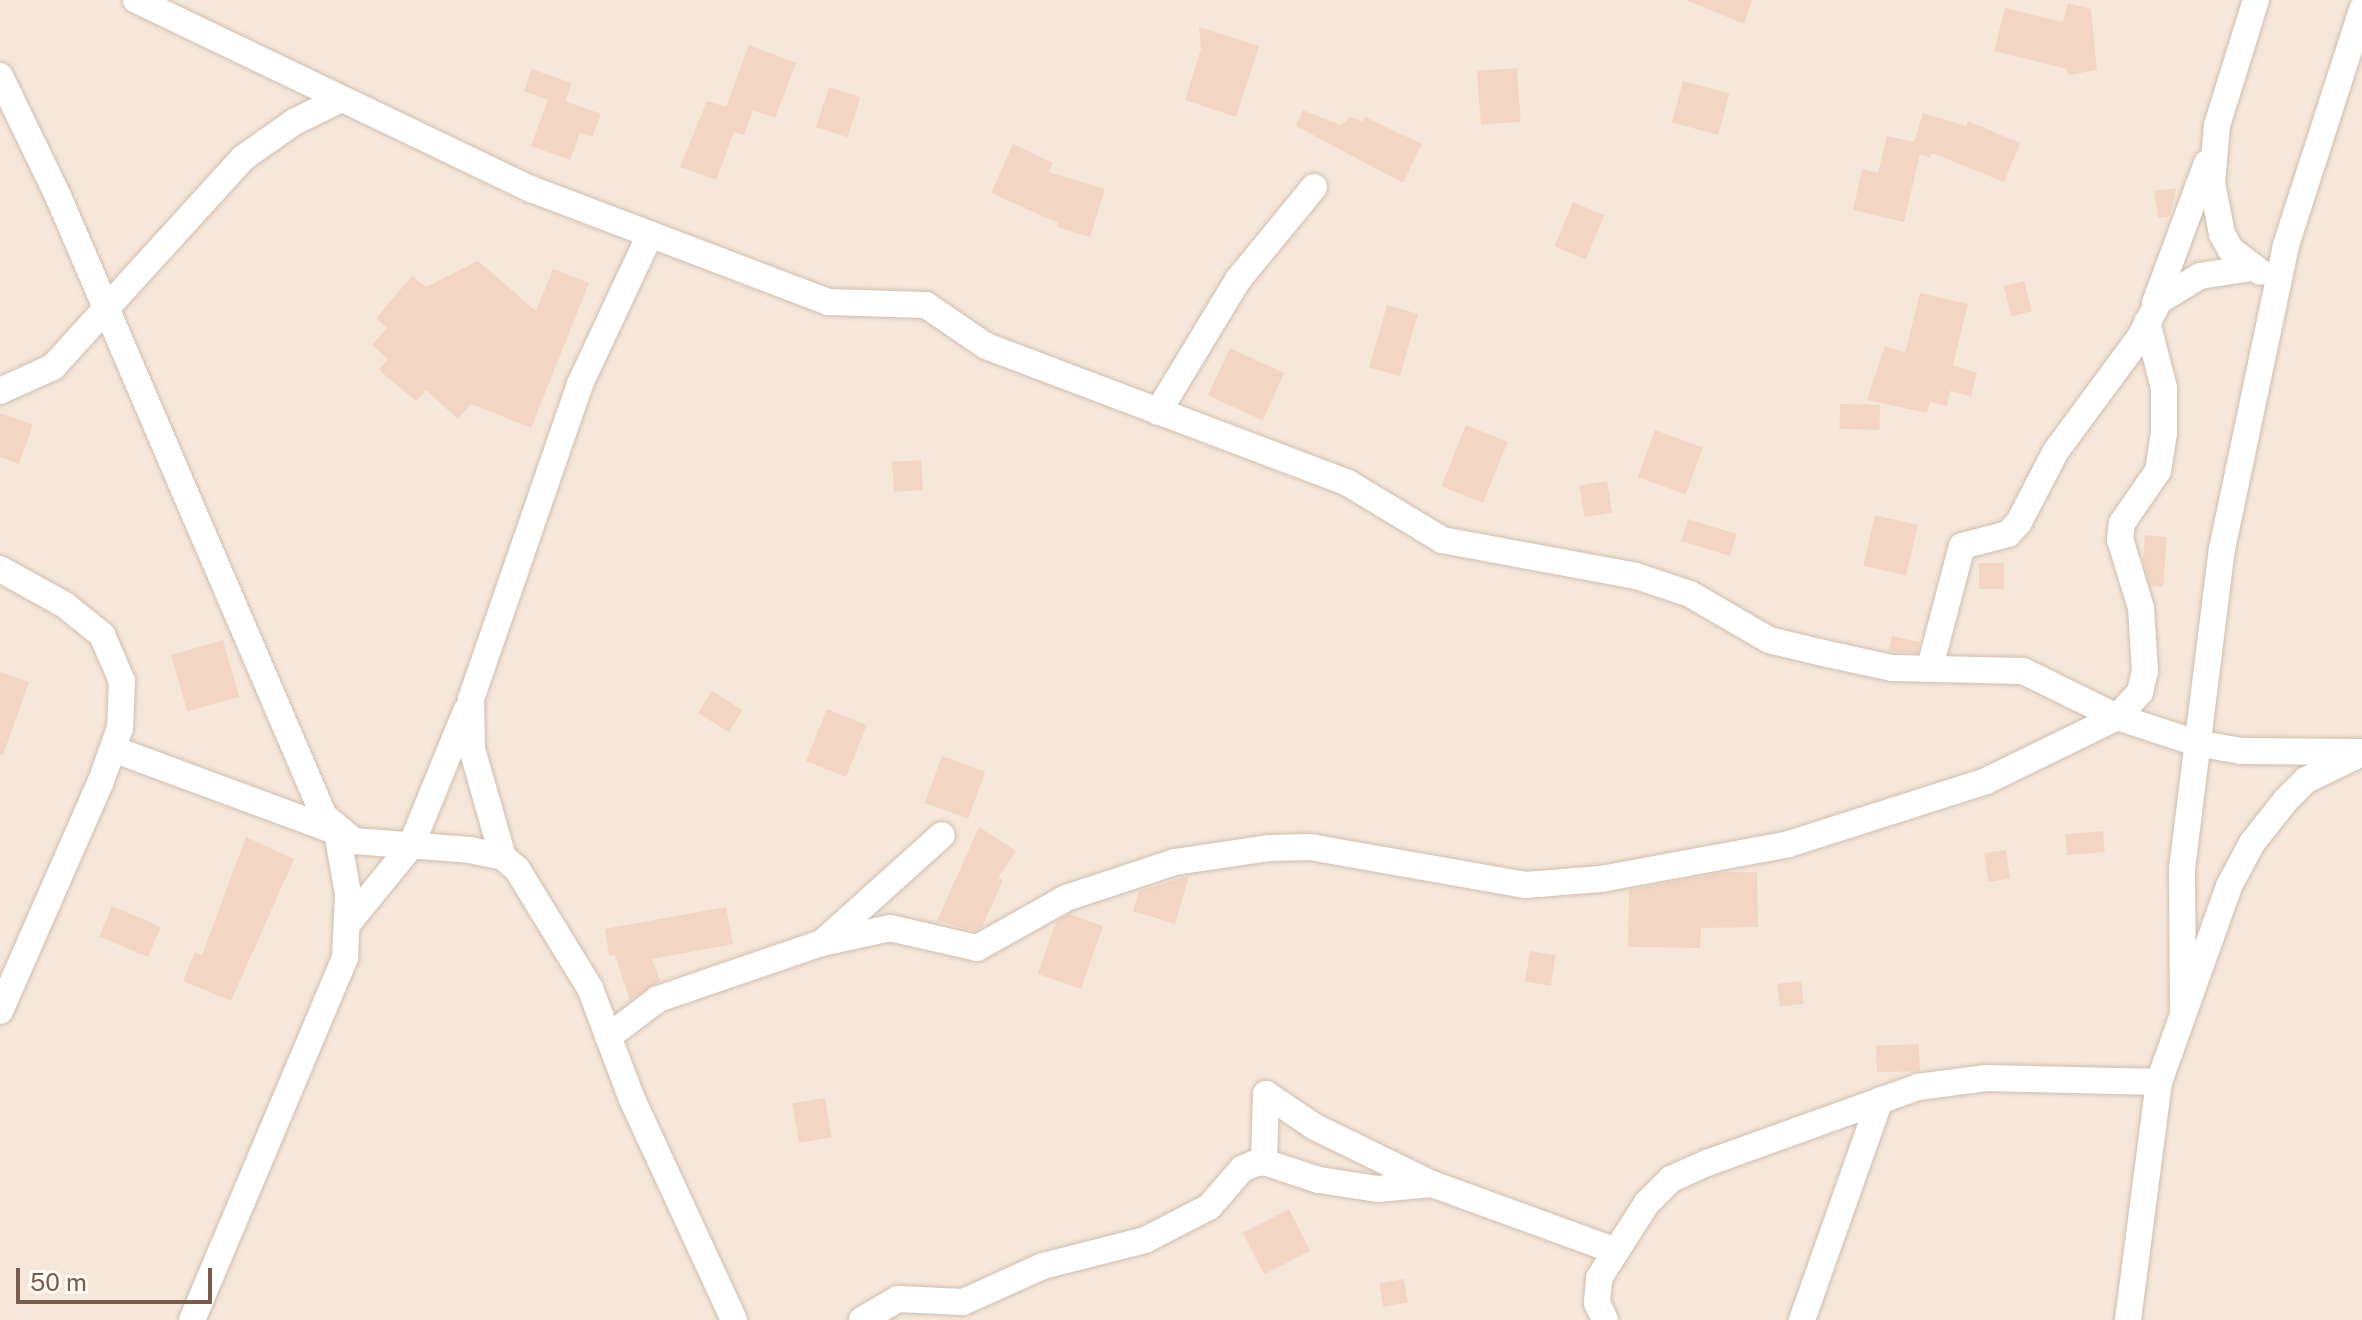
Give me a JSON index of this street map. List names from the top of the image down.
{
  "scale_bar": "50 m"
}
